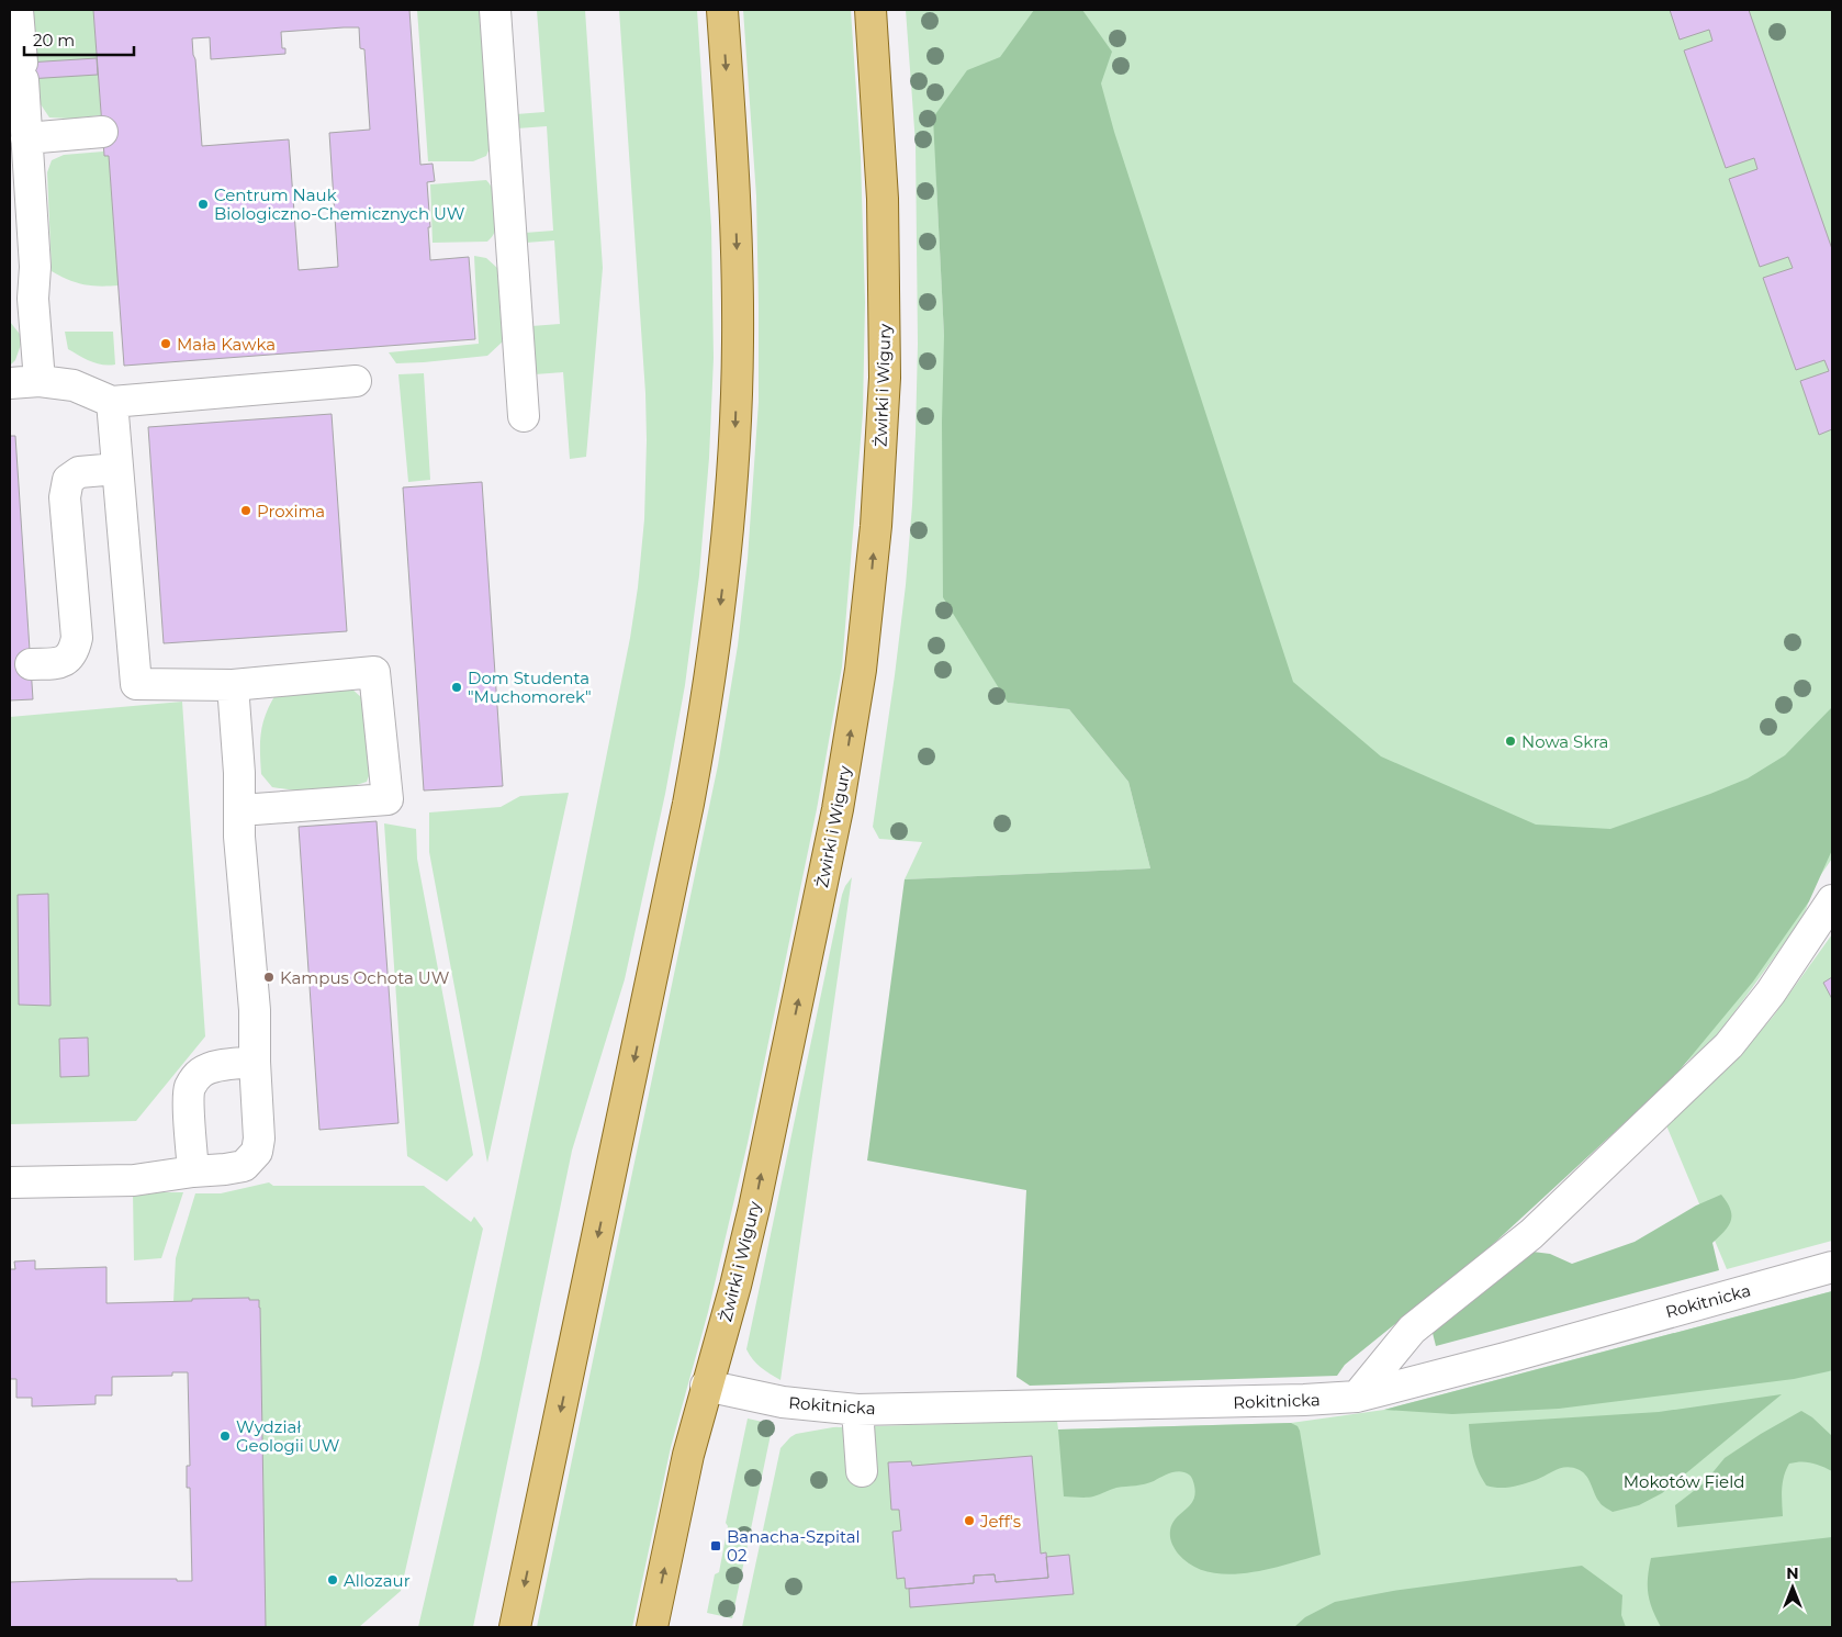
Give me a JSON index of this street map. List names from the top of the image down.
{
  "streets": {
    "main road": ["Żwirki i Wigury"],
    "street": ["Rokitnicka"]
  },
  "crossings": [
    ["Żwirki i Wigury", "Rokitnicka"]
  ],
  "parks": ["Mokotów Field"],
  "places": {
    "other": [
      "Centrum Nauk Biologiczno-Chemicznych UW",
      "Mała Kawka",
      "Proxima",
      "Dom Studenta \"Muchomorek\"",
      "Nowa Skra",
      "Kampus Ochota UW",
      "Wydział Geologii UW",
      "Jeff's",
      "Allozaur"
    ],
    "transit": ["Banacha-Szpital 02"]
  },
  "scale_bar": "20 m",
  "north": "top"
}
